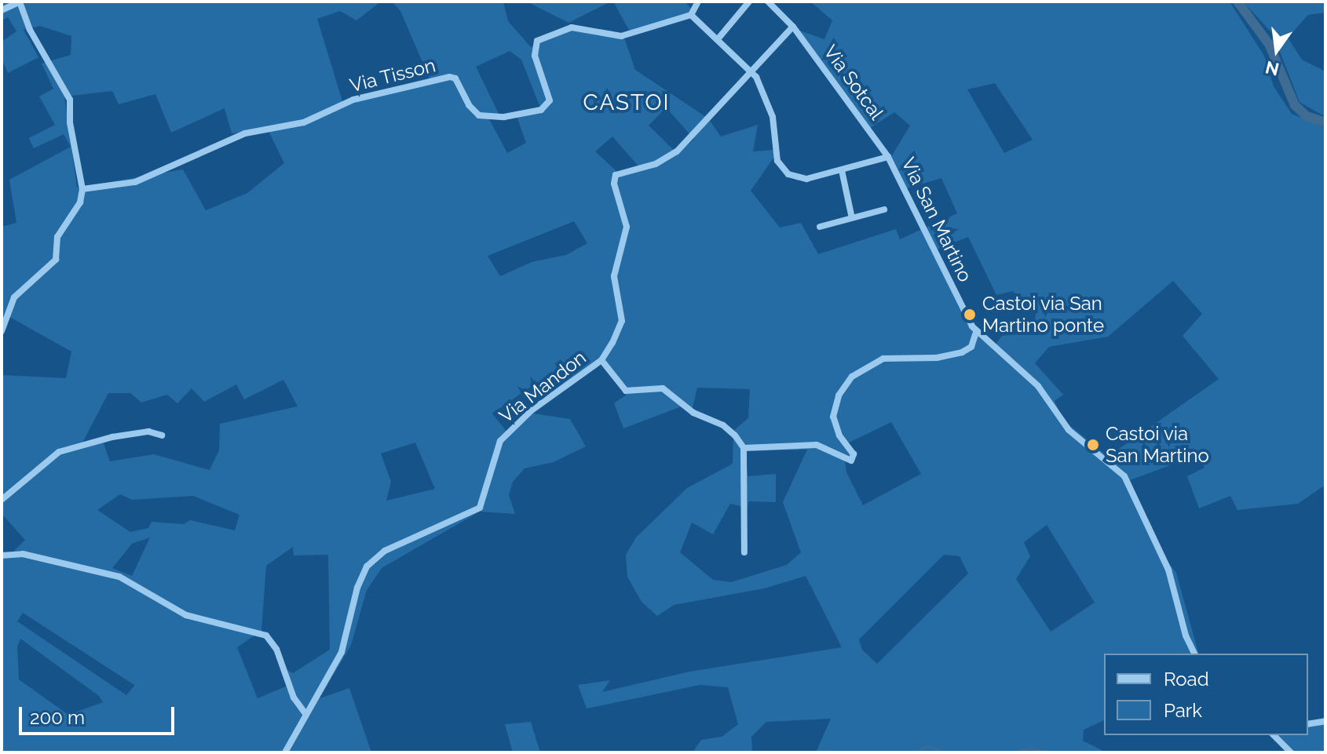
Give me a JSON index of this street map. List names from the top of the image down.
{
  "streets": {
    "street": [
      "Via Tisson",
      "Via Sotcal",
      "Via San Martino",
      "Via Mandon"
    ]
  },
  "crossings": [
    ["Via Tisson", "Via San Martino"],
    ["Via Sotcal", "Via San Martino"],
    ["Via San Martino", "Via Mandon"]
  ],
  "districts": ["CASTOI"],
  "places": ["Castoi via San Martino ponte", "Castoi via San Martino"],
  "legend": ["Road", "Park"],
  "scale_bar": "200 m",
  "north": "bottom"
}
